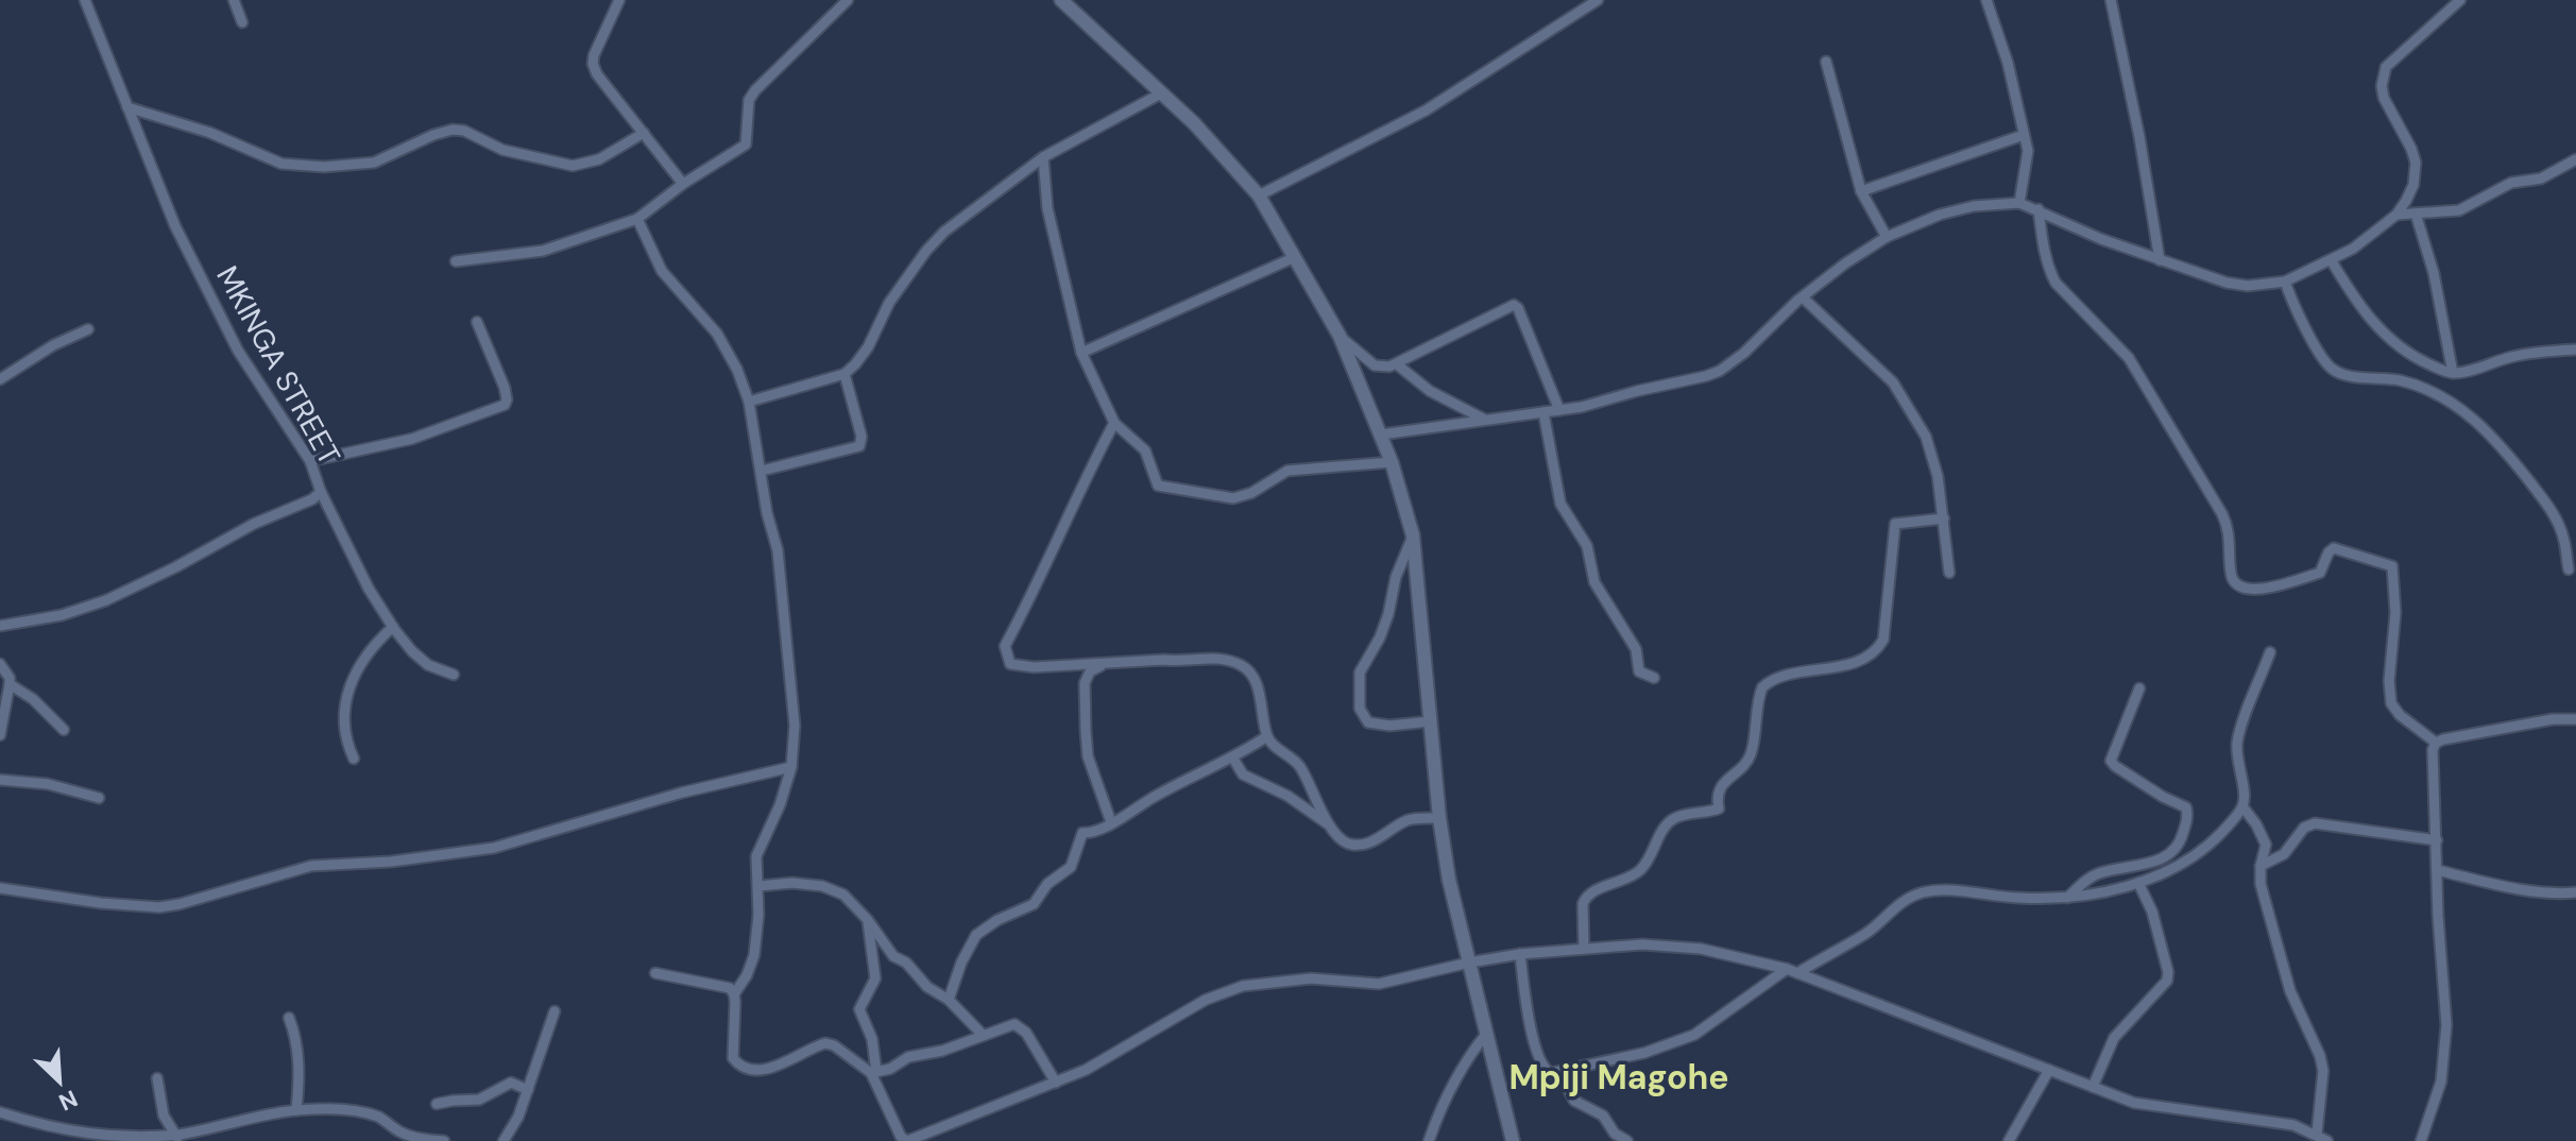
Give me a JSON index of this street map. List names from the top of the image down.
{
  "streets": {
    "street": ["MKINGA STREET"]
  },
  "districts": ["Mpiji Magohe"],
  "north": "bottom right"
}
